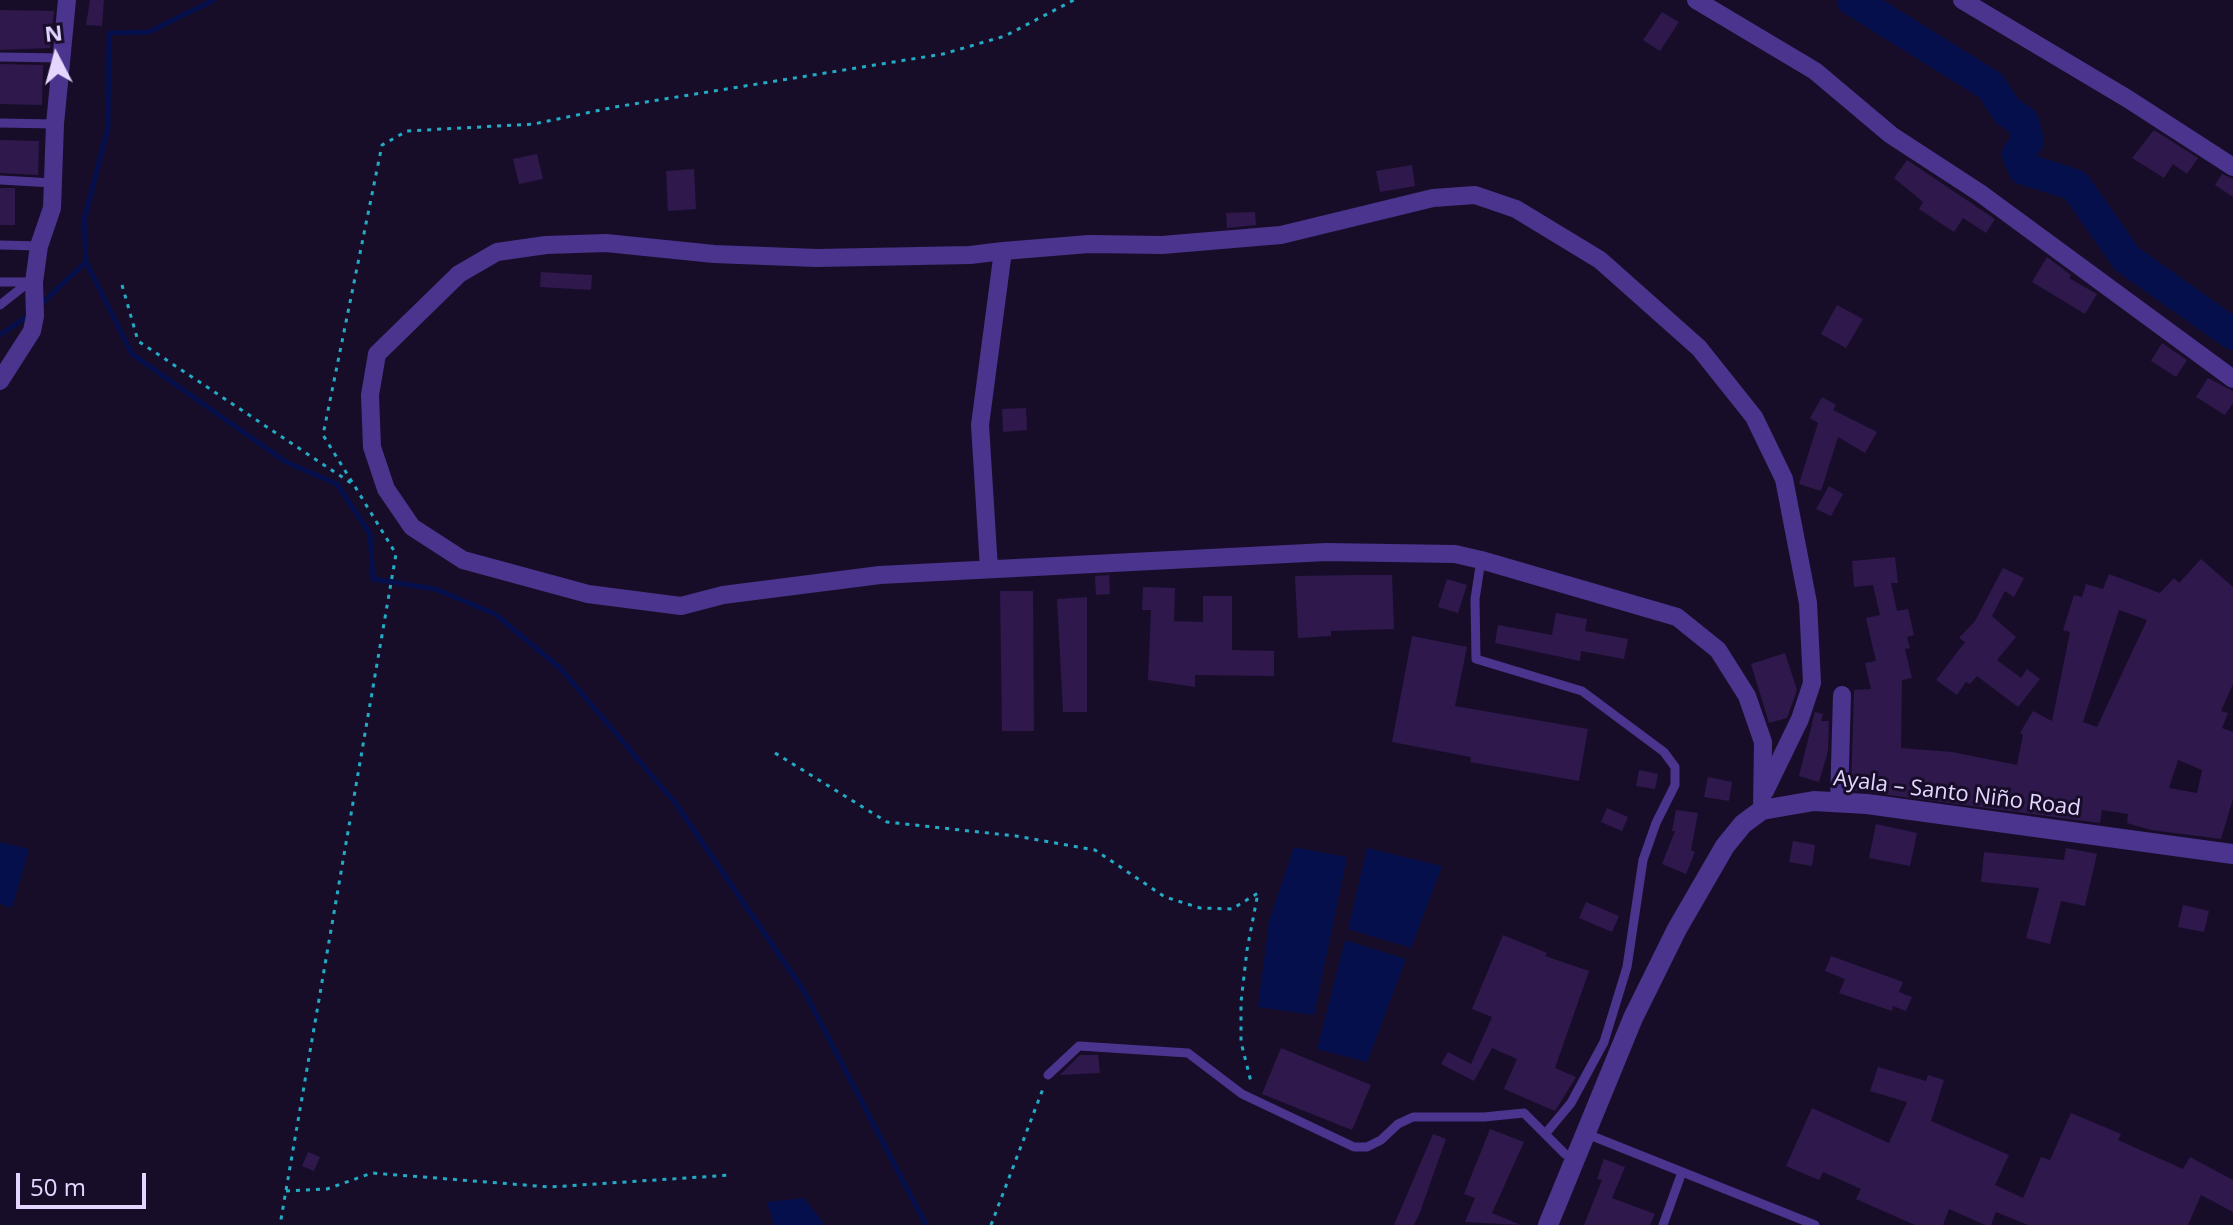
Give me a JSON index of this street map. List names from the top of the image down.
{
  "streets": {
    "street": ["Ayala – Santo Niño Road"]
  },
  "scale_bar": "50 m",
  "north": "top"
}
